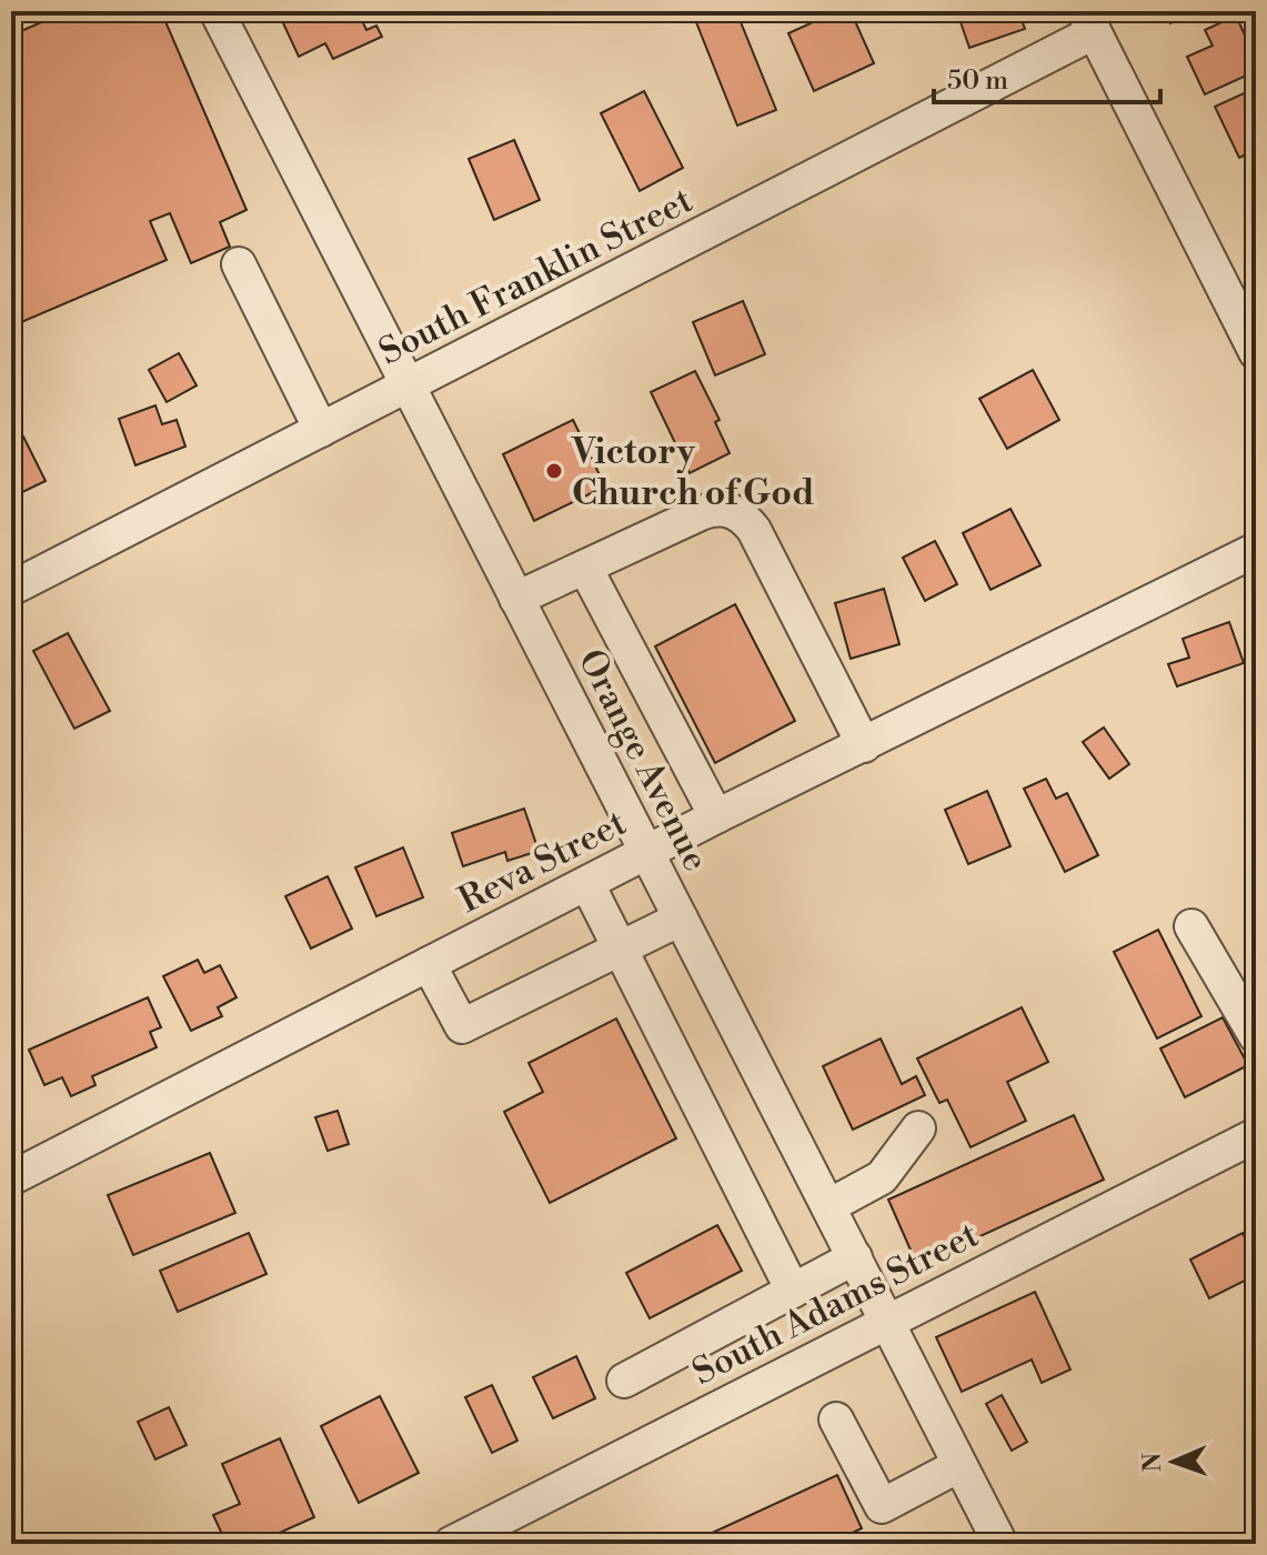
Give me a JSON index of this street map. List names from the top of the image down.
{
  "streets": {
    "street": [
      "South Franklin Street",
      "Orange Avenue",
      "Reva Street",
      "South Adams Street"
    ]
  },
  "crossings": [
    ["South Franklin Street", "Orange Avenue"],
    ["Orange Avenue", "Reva Street"],
    ["Orange Avenue", "South Adams Street"]
  ],
  "places": ["Victory Church of God"],
  "scale_bar": "50 m",
  "north": "left"
}
